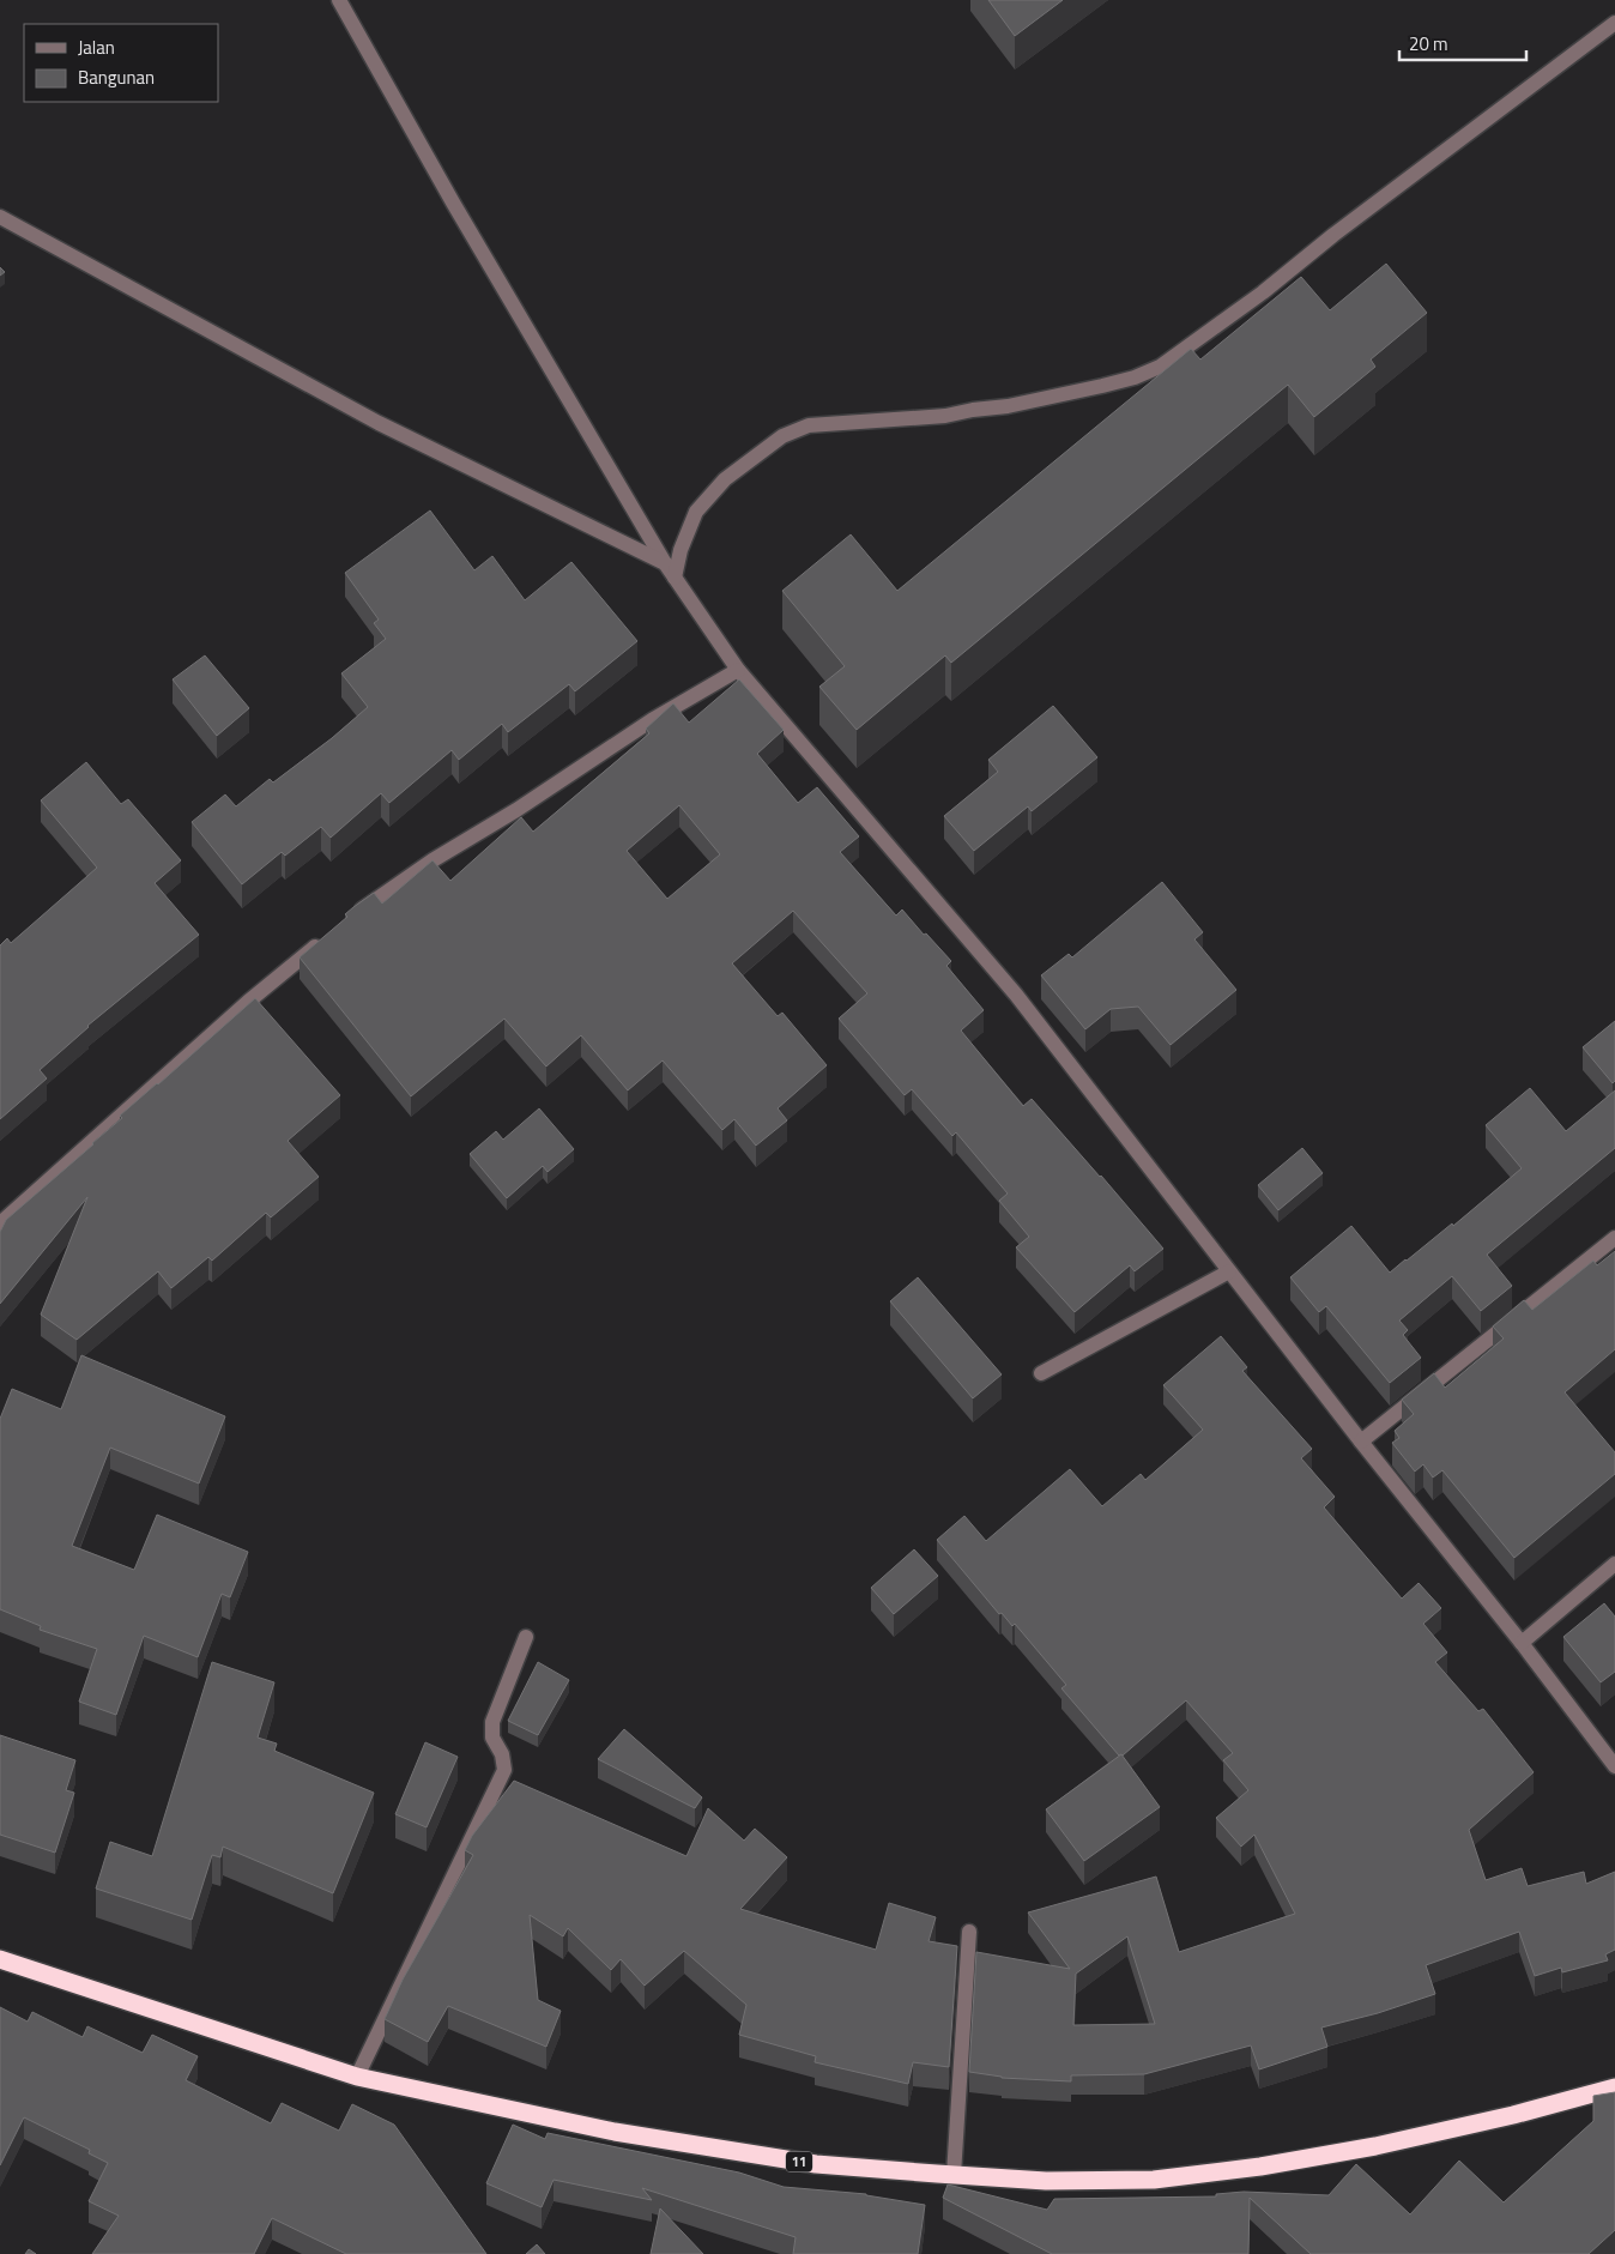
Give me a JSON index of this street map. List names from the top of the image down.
{
  "streets": {
    "highway": ["11"]
  },
  "legend": ["Jalan", "Bangunan"],
  "scale_bar": "20 m"
}
